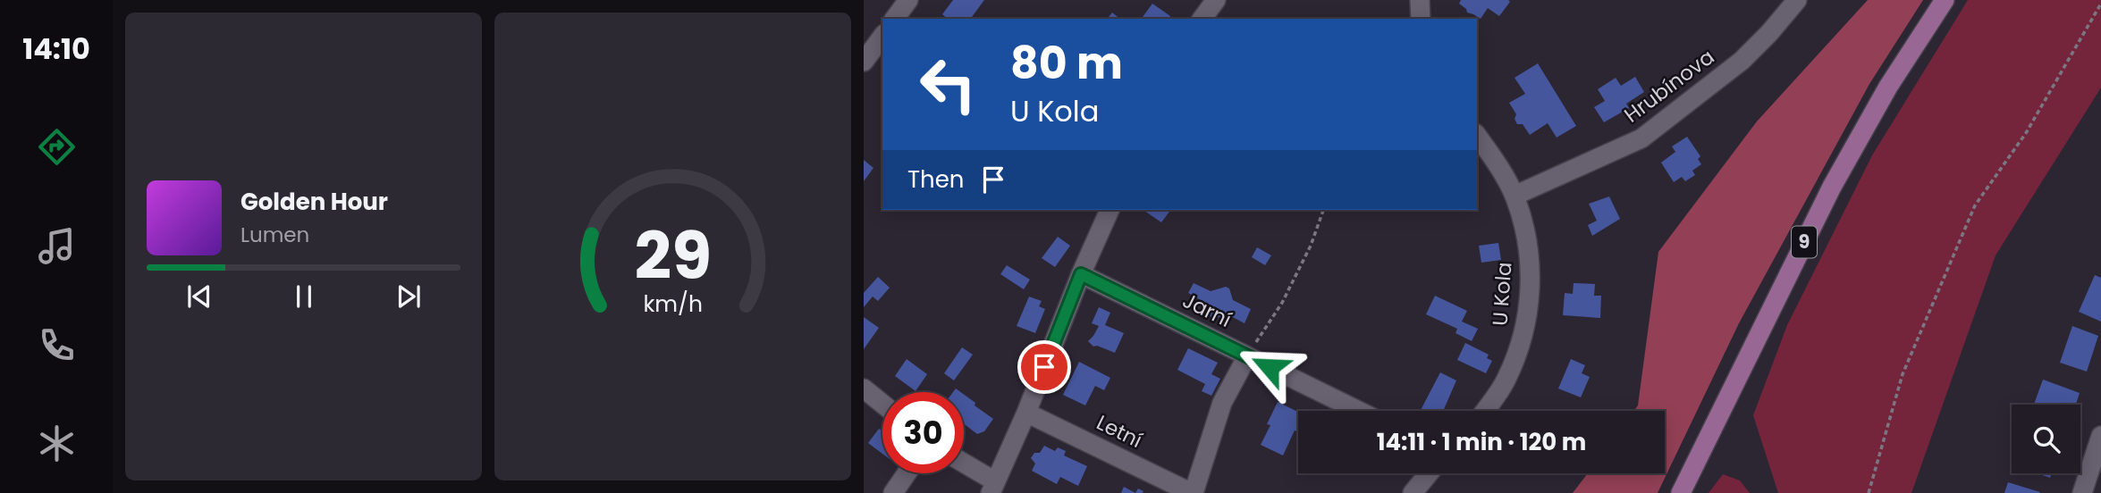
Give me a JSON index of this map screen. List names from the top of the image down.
{
  "streets": {
    "main road": ["9"],
    "street": [
      "Hrubínova",
      "U Kola",
      "Jarní",
      "Letní"
    ]
  },
  "crossings": [
    ["Hrubínova", "U Kola"]
  ],
  "page": {
    "tabs": "14:10",
    "turn": ["80 m", "U Kola"],
    "then": "Then",
    "song": ["Golden Hour", "Lumen"],
    "limit": "30",
    "trip": "14:11 · 1 min · 120 m",
    "gauge": ["29", "km/h"]
  }
}
